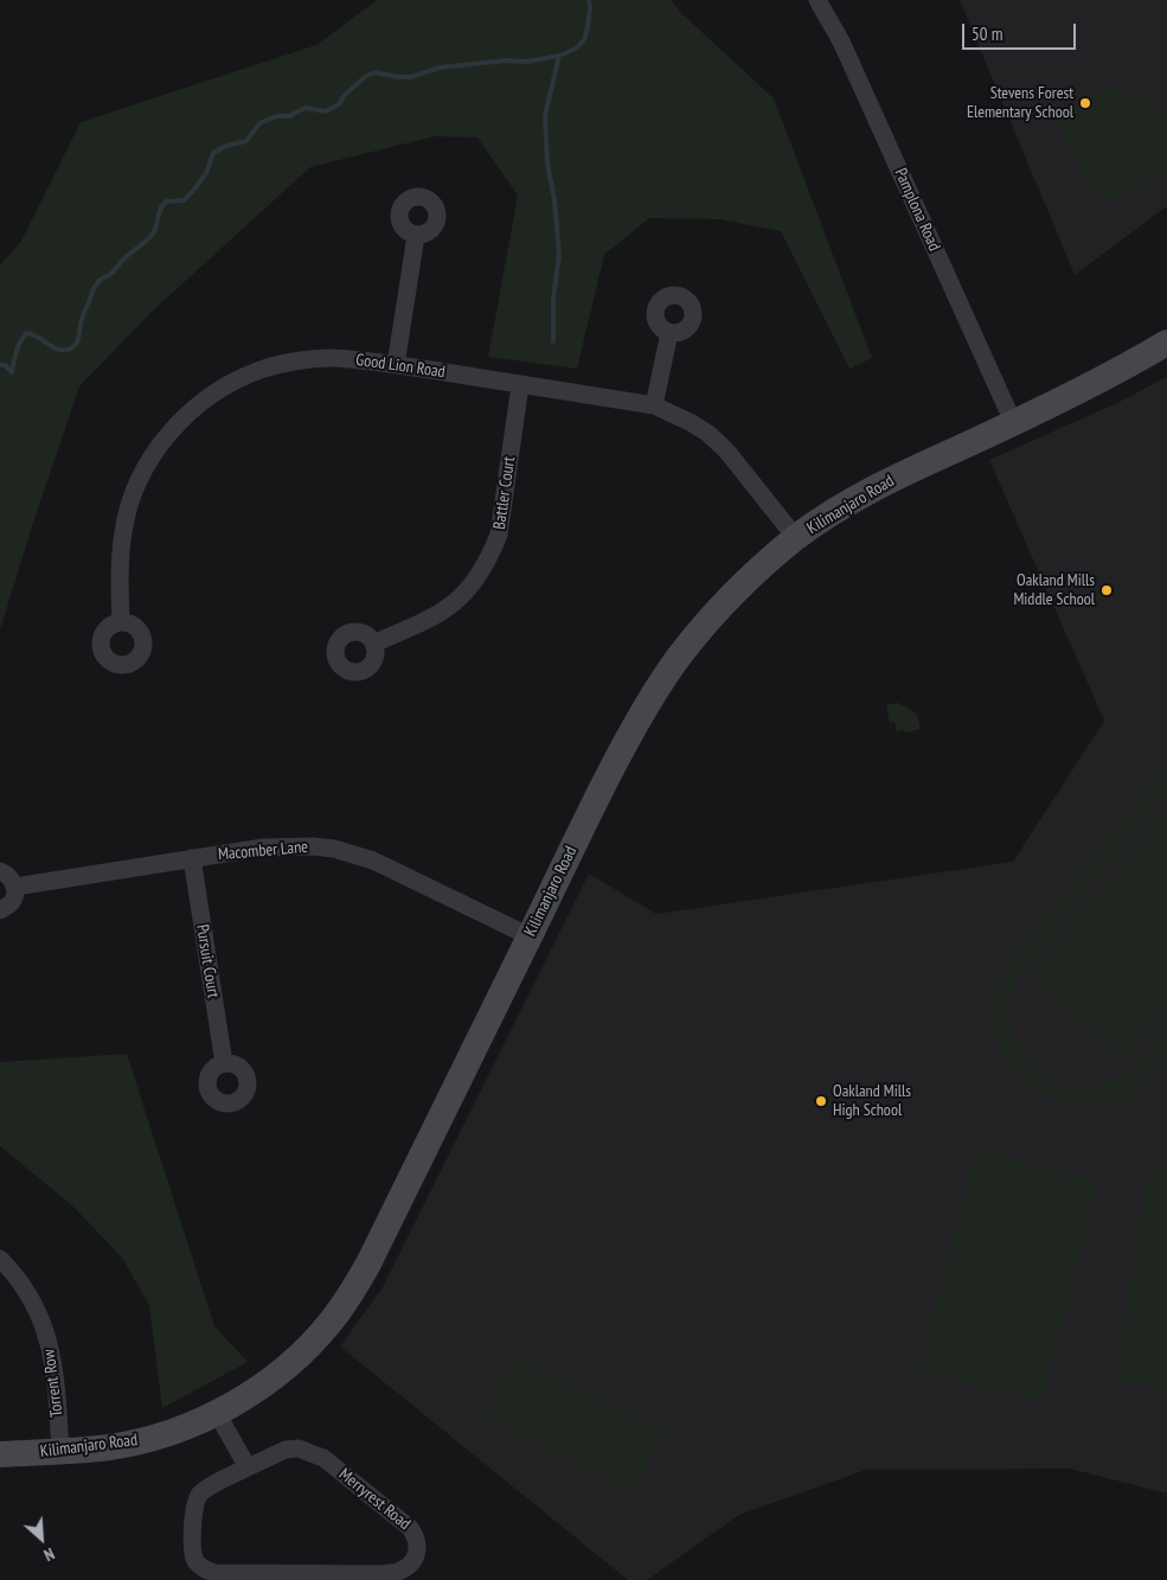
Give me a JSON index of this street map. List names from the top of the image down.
{
  "streets": {
    "street": [
      "Pamplona Road",
      "Good Lion Road",
      "Battler Court",
      "Kilimanjaro Road",
      "Macomber Lane",
      "Pursuit Court",
      "Torrent Row",
      "Merryrest Road"
    ]
  },
  "crossings": [
    ["Pamplona Road", "Kilimanjaro Road"],
    ["Good Lion Road", "Battler Court"],
    ["Good Lion Road", "Kilimanjaro Road"],
    ["Kilimanjaro Road", "Macomber Lane"],
    ["Kilimanjaro Road", "Torrent Row"],
    ["Macomber Lane", "Pursuit Court"]
  ],
  "places": ["Stevens Forest Elementary School", "Oakland Mills Middle School", "Oakland Mills High School"],
  "scale_bar": "50 m",
  "north": "bottom right"
}
